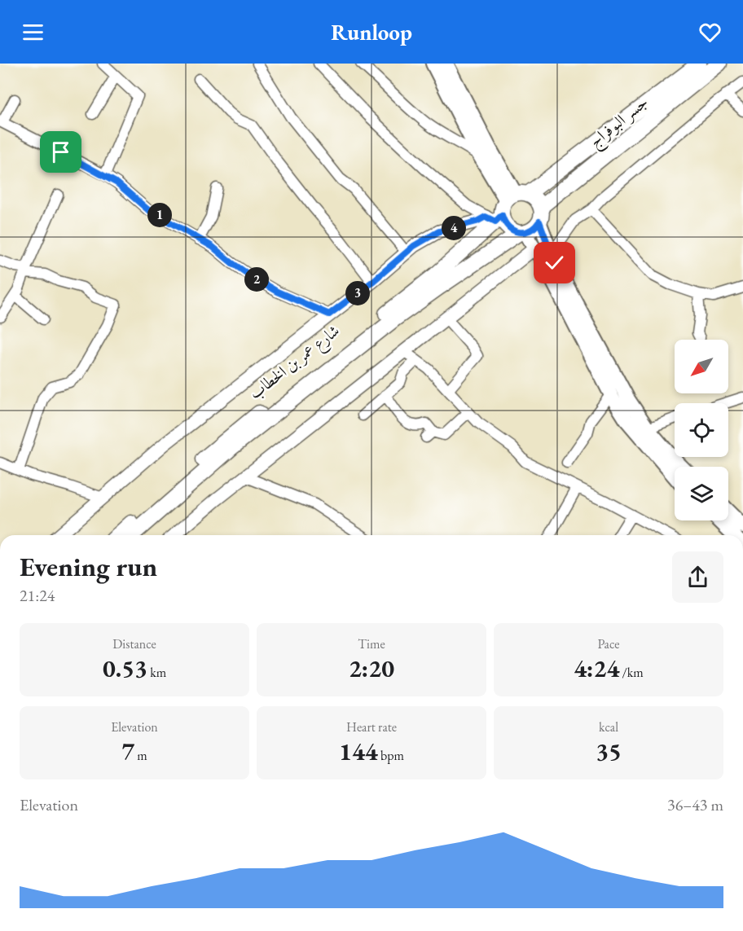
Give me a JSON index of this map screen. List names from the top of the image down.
{
  "streets": {
    "main road": ["جسر البوفراج", "شارع عمر بن الخطاب"]
  },
  "crossings": [
    ["جسر البوفراج", "شارع عمر بن الخطاب"]
  ],
  "north": "bottom left",
  "page": {
    "header": "Runloop",
    "pins": [
      "1",
      "4",
      "2",
      "3"
    ],
    "heading": ["Evening run", "21:24"],
    "stats": [
      ["Distance", "0.53 km"],
      ["Time", "2:20"],
      ["Pace", "4:24 /km"],
      ["Elevation", "7 m"],
      ["Heart rate", "144 bpm"],
      ["kcal", "35"]
    ],
    "chart": ["Elevation", "36–43 m"]
  }
}
